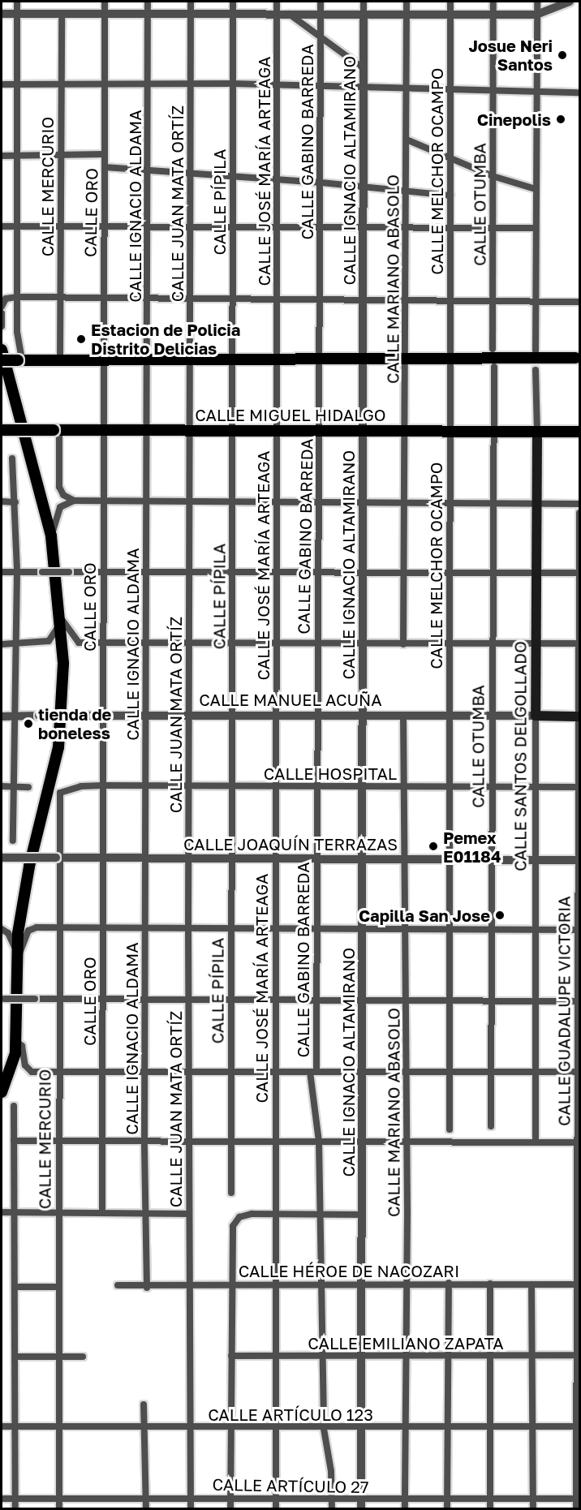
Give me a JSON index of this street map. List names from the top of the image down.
{
  "streets": {
    "main road": ["CALLE MIGUEL HIDALGO", "CALLE MANUEL ACUÑA", "CALLE SANTOS DELGOLLADO"],
    "street": [
      "CALLE GABINO BARREDA",
      "CALLE IGNACIO ALTAMIRANO",
      "CALLE JOSÉ MARÍA ARTEAGA",
      "CALLE MELCHOR OCAMPO",
      "CALLE MERCURIO",
      "CALLE PÍPILA",
      "CALLE JUAN MATA ORTÍZ",
      "CALLE OTUMBA",
      "CALLE IGNACIO ALDAMA",
      "CALLE ORO",
      "CALLE MARIANO ABASOLO",
      "CALLE HOSPITAL",
      "CALLE JOAQUÍN TERRAZAS",
      "CALLE GUADALUPE VICTORIA",
      "CALLE HÉROE DE NACOZARI",
      "CALLE EMILIANO ZAPATA",
      "CALLE ARTÍCULO 123",
      "CALLE ARTÍCULO 27"
    ]
  },
  "crossings": [
    ["CALLE GABINO BARREDA", "CALLE MIGUEL HIDALGO"],
    ["CALLE GABINO BARREDA", "CALLE MANUEL ACUÑA"],
    ["CALLE GABINO BARREDA", "CALLE HOSPITAL"],
    ["CALLE GABINO BARREDA", "CALLE JOAQUÍN TERRAZAS"],
    ["CALLE GABINO BARREDA", "CALLE HÉROE DE NACOZARI"],
    ["CALLE GABINO BARREDA", "CALLE EMILIANO ZAPATA"],
    ["CALLE GABINO BARREDA", "CALLE ARTÍCULO 123"],
    ["CALLE GABINO BARREDA", "CALLE ARTÍCULO 27"],
    ["CALLE IGNACIO ALTAMIRANO", "CALLE MIGUEL HIDALGO"],
    ["CALLE IGNACIO ALTAMIRANO", "CALLE MANUEL ACUÑA"],
    ["CALLE IGNACIO ALTAMIRANO", "CALLE HOSPITAL"],
    ["CALLE IGNACIO ALTAMIRANO", "CALLE JOAQUÍN TERRAZAS"],
    ["CALLE IGNACIO ALTAMIRANO", "CALLE HÉROE DE NACOZARI"],
    ["CALLE IGNACIO ALTAMIRANO", "CALLE EMILIANO ZAPATA"],
    ["CALLE IGNACIO ALTAMIRANO", "CALLE ARTÍCULO 123"],
    ["CALLE IGNACIO ALTAMIRANO", "CALLE ARTÍCULO 27"],
    ["CALLE JOSÉ MARÍA ARTEAGA", "CALLE MIGUEL HIDALGO"],
    ["CALLE JOSÉ MARÍA ARTEAGA", "CALLE MANUEL ACUÑA"],
    ["CALLE JOSÉ MARÍA ARTEAGA", "CALLE HOSPITAL"],
    ["CALLE JOSÉ MARÍA ARTEAGA", "CALLE JOAQUÍN TERRAZAS"],
    ["CALLE JOSÉ MARÍA ARTEAGA", "CALLE HÉROE DE NACOZARI"],
    ["CALLE JOSÉ MARÍA ARTEAGA", "CALLE EMILIANO ZAPATA"],
    ["CALLE JOSÉ MARÍA ARTEAGA", "CALLE ARTÍCULO 123"],
    ["CALLE JOSÉ MARÍA ARTEAGA", "CALLE ARTÍCULO 27"],
    ["CALLE MELCHOR OCAMPO", "CALLE MIGUEL HIDALGO"],
    ["CALLE MELCHOR OCAMPO", "CALLE MANUEL ACUÑA"],
    ["CALLE MELCHOR OCAMPO", "CALLE HOSPITAL"],
    ["CALLE MELCHOR OCAMPO", "CALLE JOAQUÍN TERRAZAS"],
    ["CALLE MERCURIO", "CALLE HOSPITAL"],
    ["CALLE MERCURIO", "CALLE JOAQUÍN TERRAZAS"],
    ["CALLE MERCURIO", "CALLE ARTÍCULO 123"],
    ["CALLE MERCURIO", "CALLE ARTÍCULO 27"],
    ["CALLE PÍPILA", "CALLE MIGUEL HIDALGO"],
    ["CALLE PÍPILA", "CALLE MANUEL ACUÑA"],
    ["CALLE PÍPILA", "CALLE HOSPITAL"],
    ["CALLE PÍPILA", "CALLE JOAQUÍN TERRAZAS"],
    ["CALLE JUAN MATA ORTÍZ", "CALLE MIGUEL HIDALGO"],
    ["CALLE JUAN MATA ORTÍZ", "CALLE MANUEL ACUÑA"],
    ["CALLE JUAN MATA ORTÍZ", "CALLE HOSPITAL"],
    ["CALLE JUAN MATA ORTÍZ", "CALLE JOAQUÍN TERRAZAS"],
    ["CALLE JUAN MATA ORTÍZ", "CALLE HÉROE DE NACOZARI"],
    ["CALLE JUAN MATA ORTÍZ", "CALLE ARTÍCULO 123"],
    ["CALLE JUAN MATA ORTÍZ", "CALLE ARTÍCULO 27"],
    ["CALLE OTUMBA", "CALLE MIGUEL HIDALGO"],
    ["CALLE OTUMBA", "CALLE MANUEL ACUÑA"],
    ["CALLE OTUMBA", "CALLE HOSPITAL"],
    ["CALLE OTUMBA", "CALLE JOAQUÍN TERRAZAS"],
    ["CALLE IGNACIO ALDAMA", "CALLE MIGUEL HIDALGO"],
    ["CALLE IGNACIO ALDAMA", "CALLE MANUEL ACUÑA"],
    ["CALLE IGNACIO ALDAMA", "CALLE HOSPITAL"],
    ["CALLE IGNACIO ALDAMA", "CALLE JOAQUÍN TERRAZAS"],
    ["CALLE IGNACIO ALDAMA", "CALLE HÉROE DE NACOZARI"],
    ["CALLE ORO", "CALLE MIGUEL HIDALGO"],
    ["CALLE ORO", "CALLE MANUEL ACUÑA"],
    ["CALLE ORO", "CALLE HOSPITAL"],
    ["CALLE ORO", "CALLE JOAQUÍN TERRAZAS"],
    ["CALLE MARIANO ABASOLO", "CALLE MIGUEL HIDALGO"],
    ["CALLE MARIANO ABASOLO", "CALLE MANUEL ACUÑA"],
    ["CALLE MARIANO ABASOLO", "CALLE HOSPITAL"],
    ["CALLE MARIANO ABASOLO", "CALLE JOAQUÍN TERRAZAS"],
    ["CALLE MARIANO ABASOLO", "CALLE HÉROE DE NACOZARI"],
    ["CALLE MARIANO ABASOLO", "CALLE EMILIANO ZAPATA"],
    ["CALLE MARIANO ABASOLO", "CALLE ARTÍCULO 123"],
    ["CALLE MARIANO ABASOLO", "CALLE ARTÍCULO 27"],
    ["CALLE MIGUEL HIDALGO", "CALLE SANTOS DELGOLLADO"],
    ["CALLE MANUEL ACUÑA", "CALLE SANTOS DELGOLLADO"],
    ["CALLE MANUEL ACUÑA", "CALLE GUADALUPE VICTORIA"],
    ["CALLE SANTOS DELGOLLADO", "CALLE HOSPITAL"],
    ["CALLE SANTOS DELGOLLADO", "CALLE JOAQUÍN TERRAZAS"],
    ["CALLE HOSPITAL", "CALLE GUADALUPE VICTORIA"],
    ["CALLE JOAQUÍN TERRAZAS", "CALLE GUADALUPE VICTORIA"],
    ["CALLE GUADALUPE VICTORIA", "CALLE HÉROE DE NACOZARI"],
    ["CALLE GUADALUPE VICTORIA", "CALLE EMILIANO ZAPATA"],
    ["CALLE GUADALUPE VICTORIA", "CALLE ARTÍCULO 123"],
    ["CALLE GUADALUPE VICTORIA", "CALLE ARTÍCULO 27"]
  ],
  "places": [
    "Josue Neri Santos",
    "Cinepolis",
    "Estacion de Policia Distrito Delicias",
    "tienda de boneless",
    "Pemex E01184",
    "Capilla San Jose"
  ]
}
